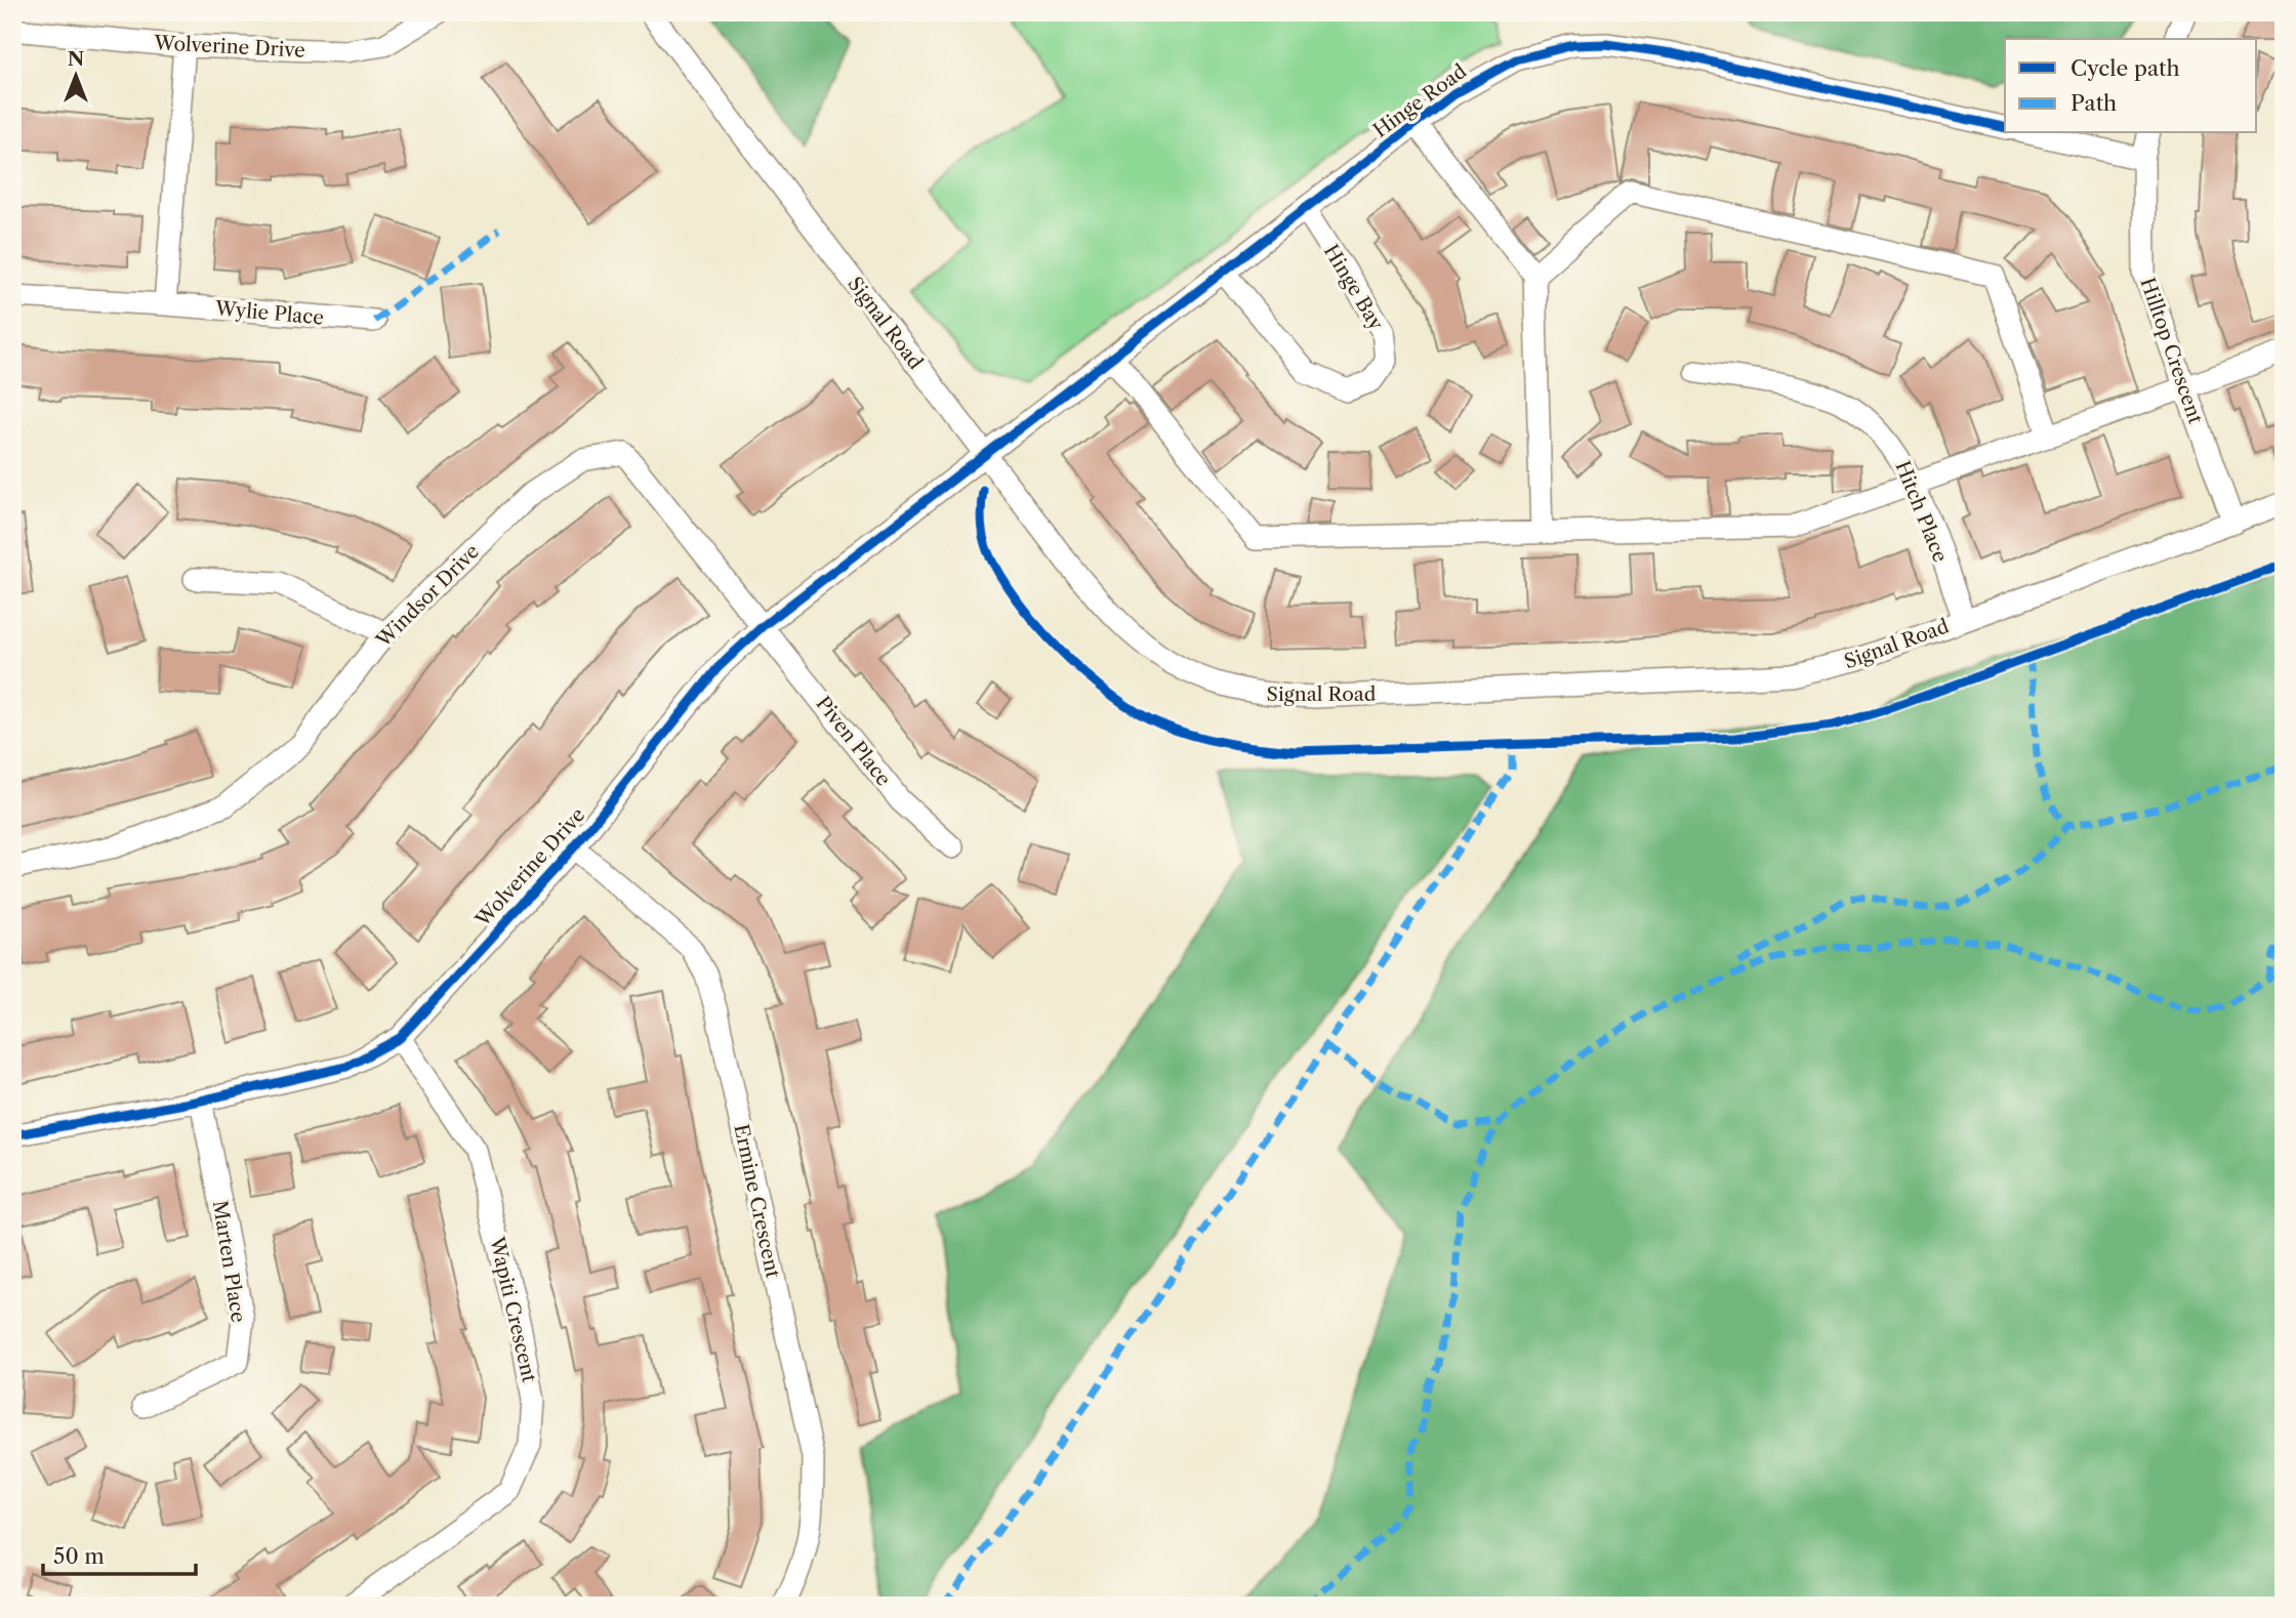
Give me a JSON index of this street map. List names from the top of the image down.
{
  "streets": {
    "street": [
      "Wolverine Drive",
      "Hinge Road",
      "Hinge Bay",
      "Wylie Place",
      "Signal Road",
      "Hilltop Crescent",
      "Hitch Place",
      "Windsor Drive",
      "Piven Place",
      "Ermine Crescent",
      "Marten Place",
      "Wapiti Crescent"
    ]
  },
  "crossings": [
    ["Wolverine Drive", "Hinge Road"],
    ["Wolverine Drive", "Signal Road"],
    ["Wolverine Drive", "Windsor Drive"],
    ["Wolverine Drive", "Piven Place"],
    ["Wolverine Drive", "Ermine Crescent"],
    ["Wolverine Drive", "Marten Place"],
    ["Wolverine Drive", "Wapiti Crescent"],
    ["Hinge Road", "Hinge Bay"],
    ["Hinge Road", "Signal Road"],
    ["Signal Road", "Hilltop Crescent"],
    ["Signal Road", "Hitch Place"],
    ["Windsor Drive", "Piven Place"]
  ],
  "legend": ["Cycle path", "Path"],
  "scale_bar": "50 m",
  "north": "top"
}
